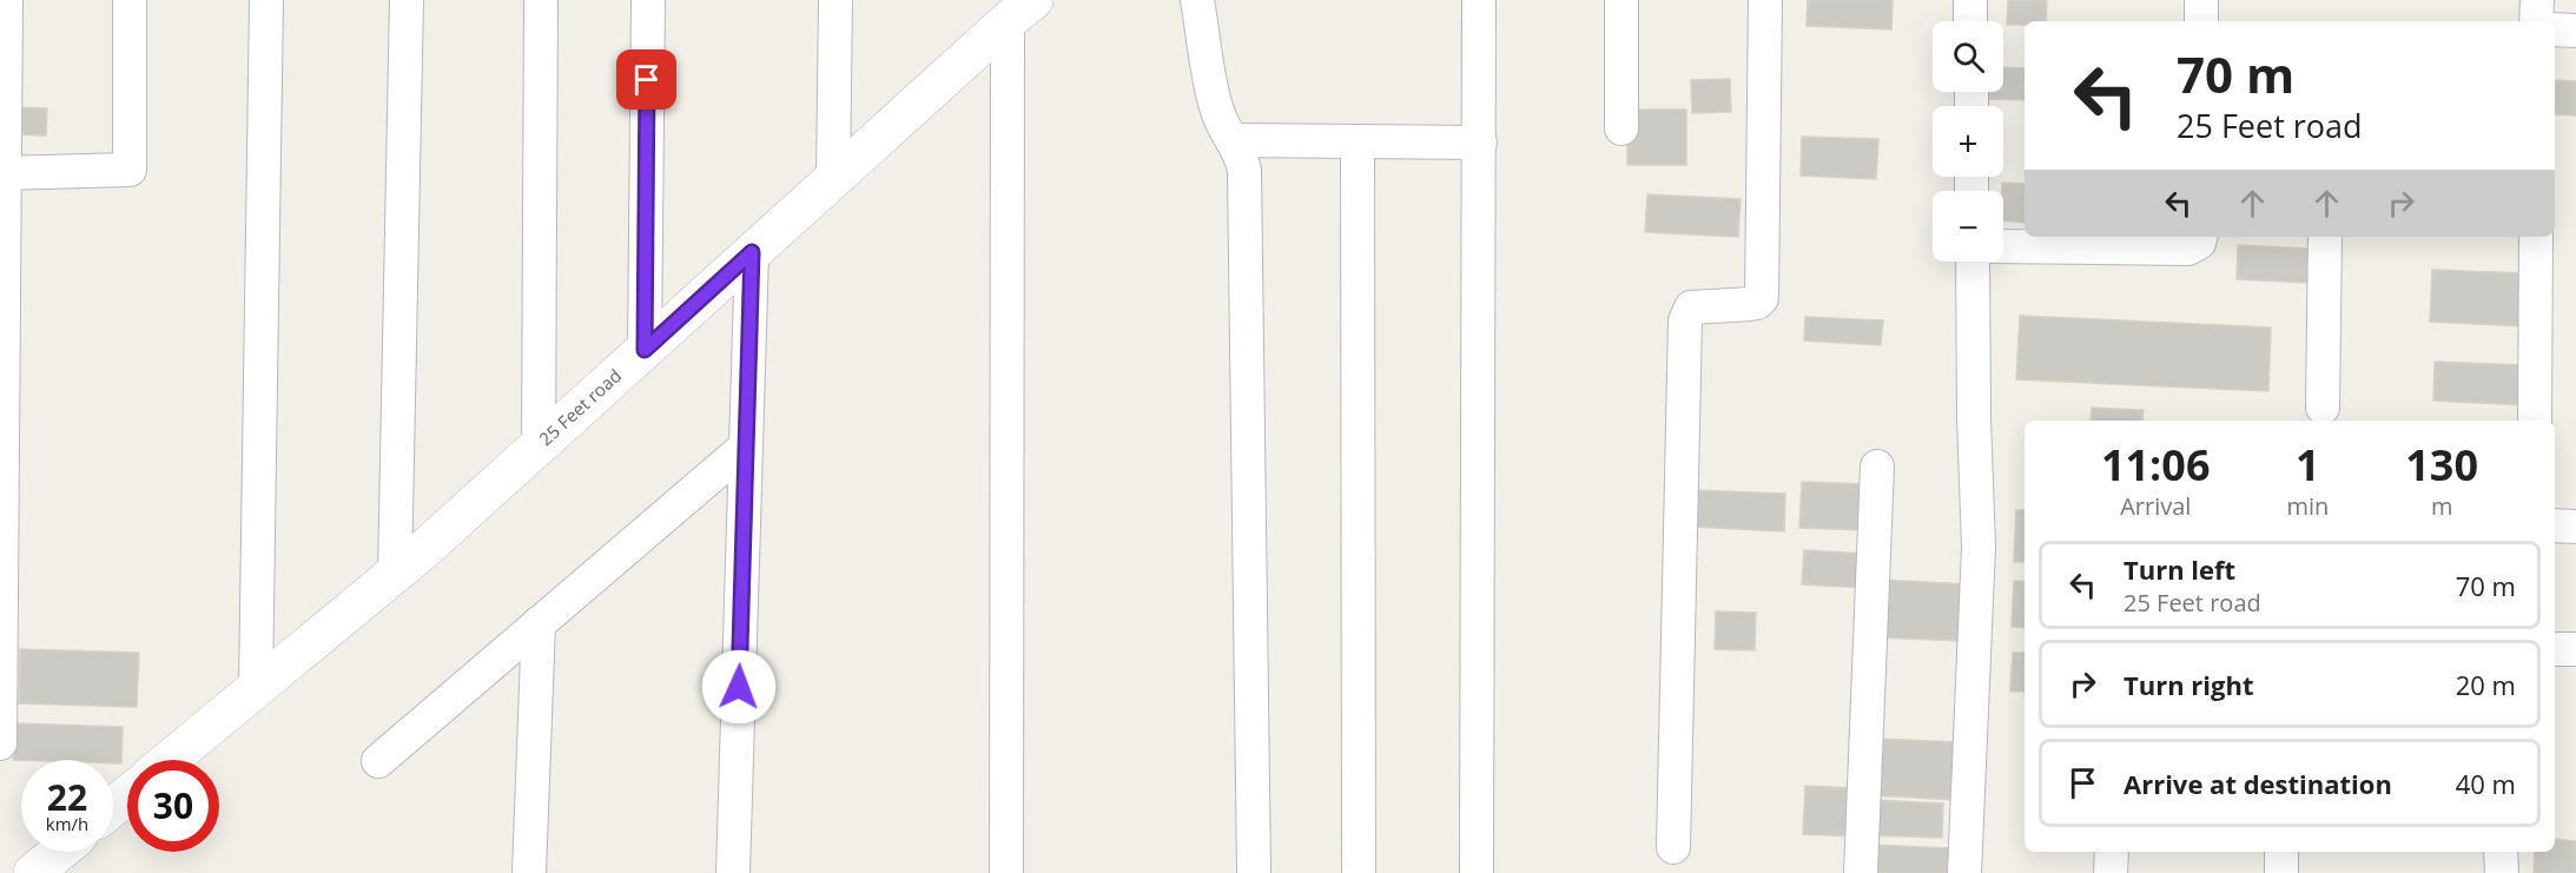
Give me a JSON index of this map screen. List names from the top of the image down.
{
  "streets": {
    "street": ["25 Feet road"]
  },
  "page": {
    "map_buttons": ["+", "−"],
    "turn": ["70 m", "25 Feet road"],
    "eta": [
      "11:06",
      "Arrival",
      "1",
      "min",
      "130",
      "m"
    ],
    "list": [
      {
        "name": "Turn left",
        "note": "25 Feet road",
        "value": "70 m"
      },
      {
        "name": "Turn right",
        "value": "20 m"
      },
      {
        "name": "Arrive at destination",
        "value": "40 m"
      }
    ],
    "speed": "22 km/h",
    "limit": "30"
  }
}
